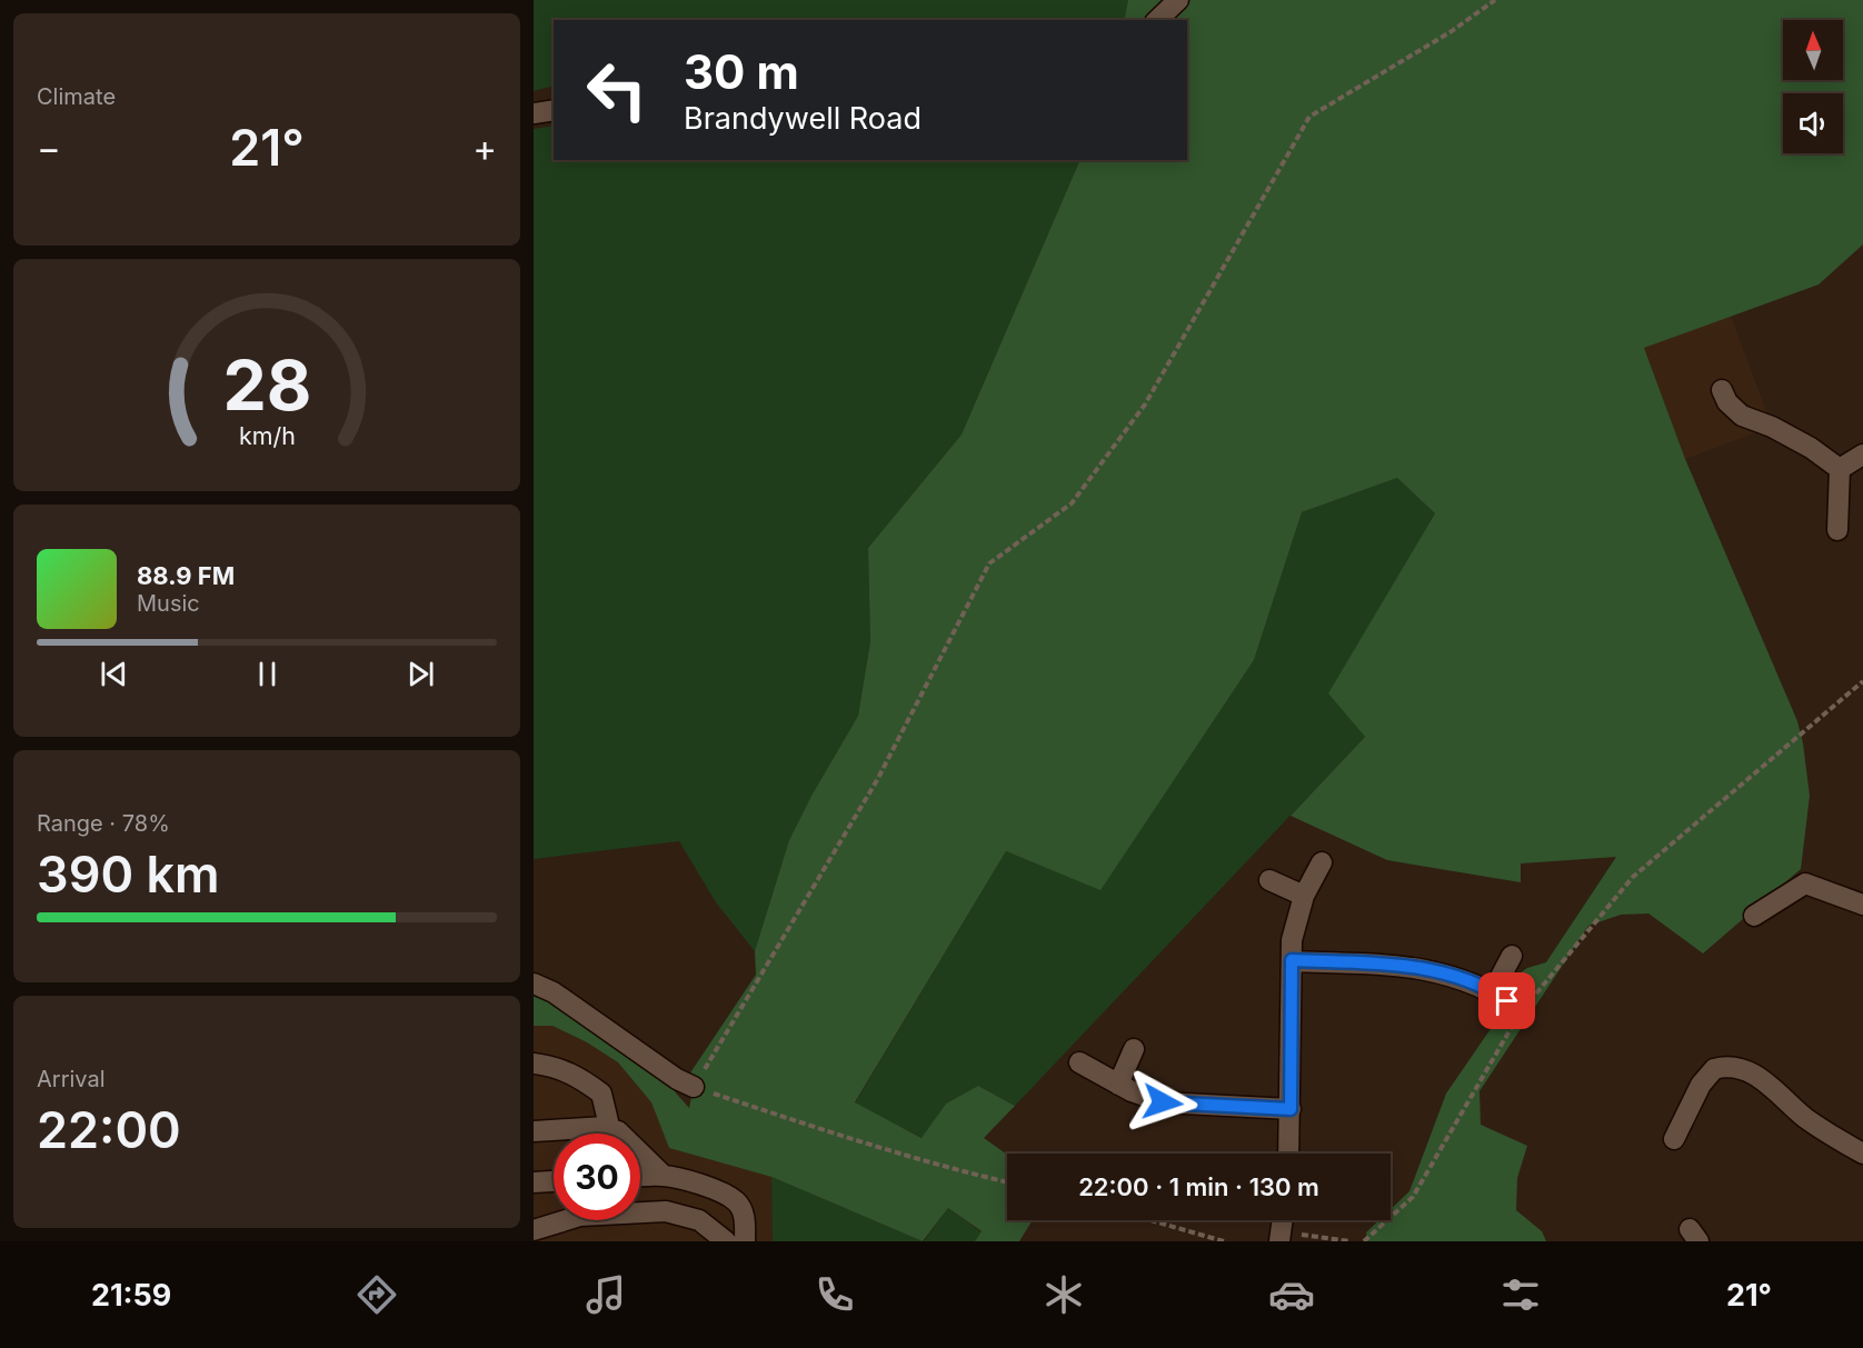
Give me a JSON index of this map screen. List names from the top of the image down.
{
  "north": "top",
  "page": {
    "tile": [
      "Climate",
      ["Range · 78%", "390 km"],
      ["Arrival", "22:00"]
    ],
    "turn": ["30 m", "Brandywell Road"],
    "heat": ["−", "21°", "+"],
    "song": ["88.9 FM", "Music"],
    "limit": "30",
    "trip": "22:00 · 1 min · 130 m",
    "tabs": ["21:59", "21°"],
    "gauge": ["28", "km/h"]
  }
}
